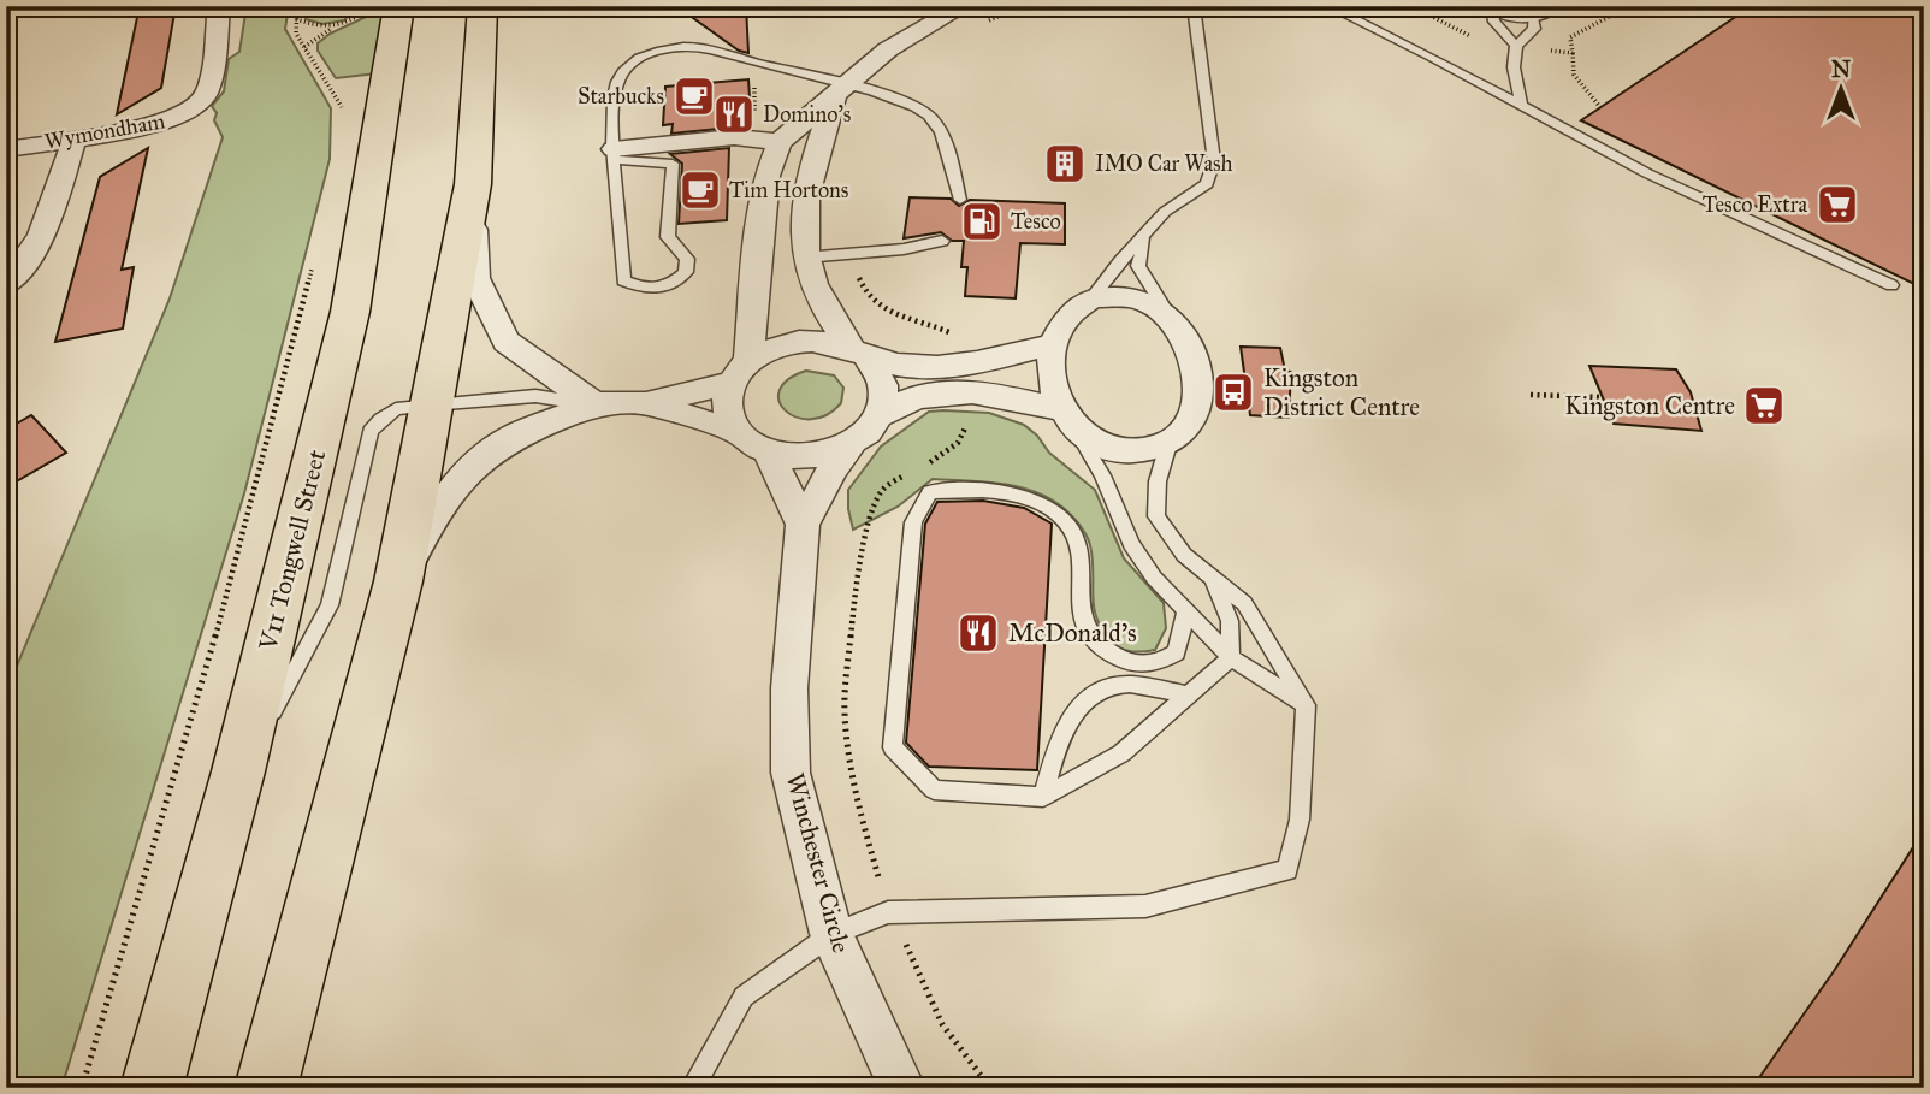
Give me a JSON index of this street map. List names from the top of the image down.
{
  "streets": {
    "highway": ["V11 Tongwell Street"],
    "street": ["Wymondham", "Winchester Circle"]
  },
  "places": {
    "cafe": ["Starbucks", "Tim Hortons"],
    "restaurant": ["Domino's", "McDonald's"],
    "building": ["IMO Car Wash"],
    "supermarket": ["Tesco Extra", "Kingston Centre"],
    "fuel station": ["Tesco"],
    "bus stop": ["Kingston District Centre"]
  },
  "north": "top"
}
